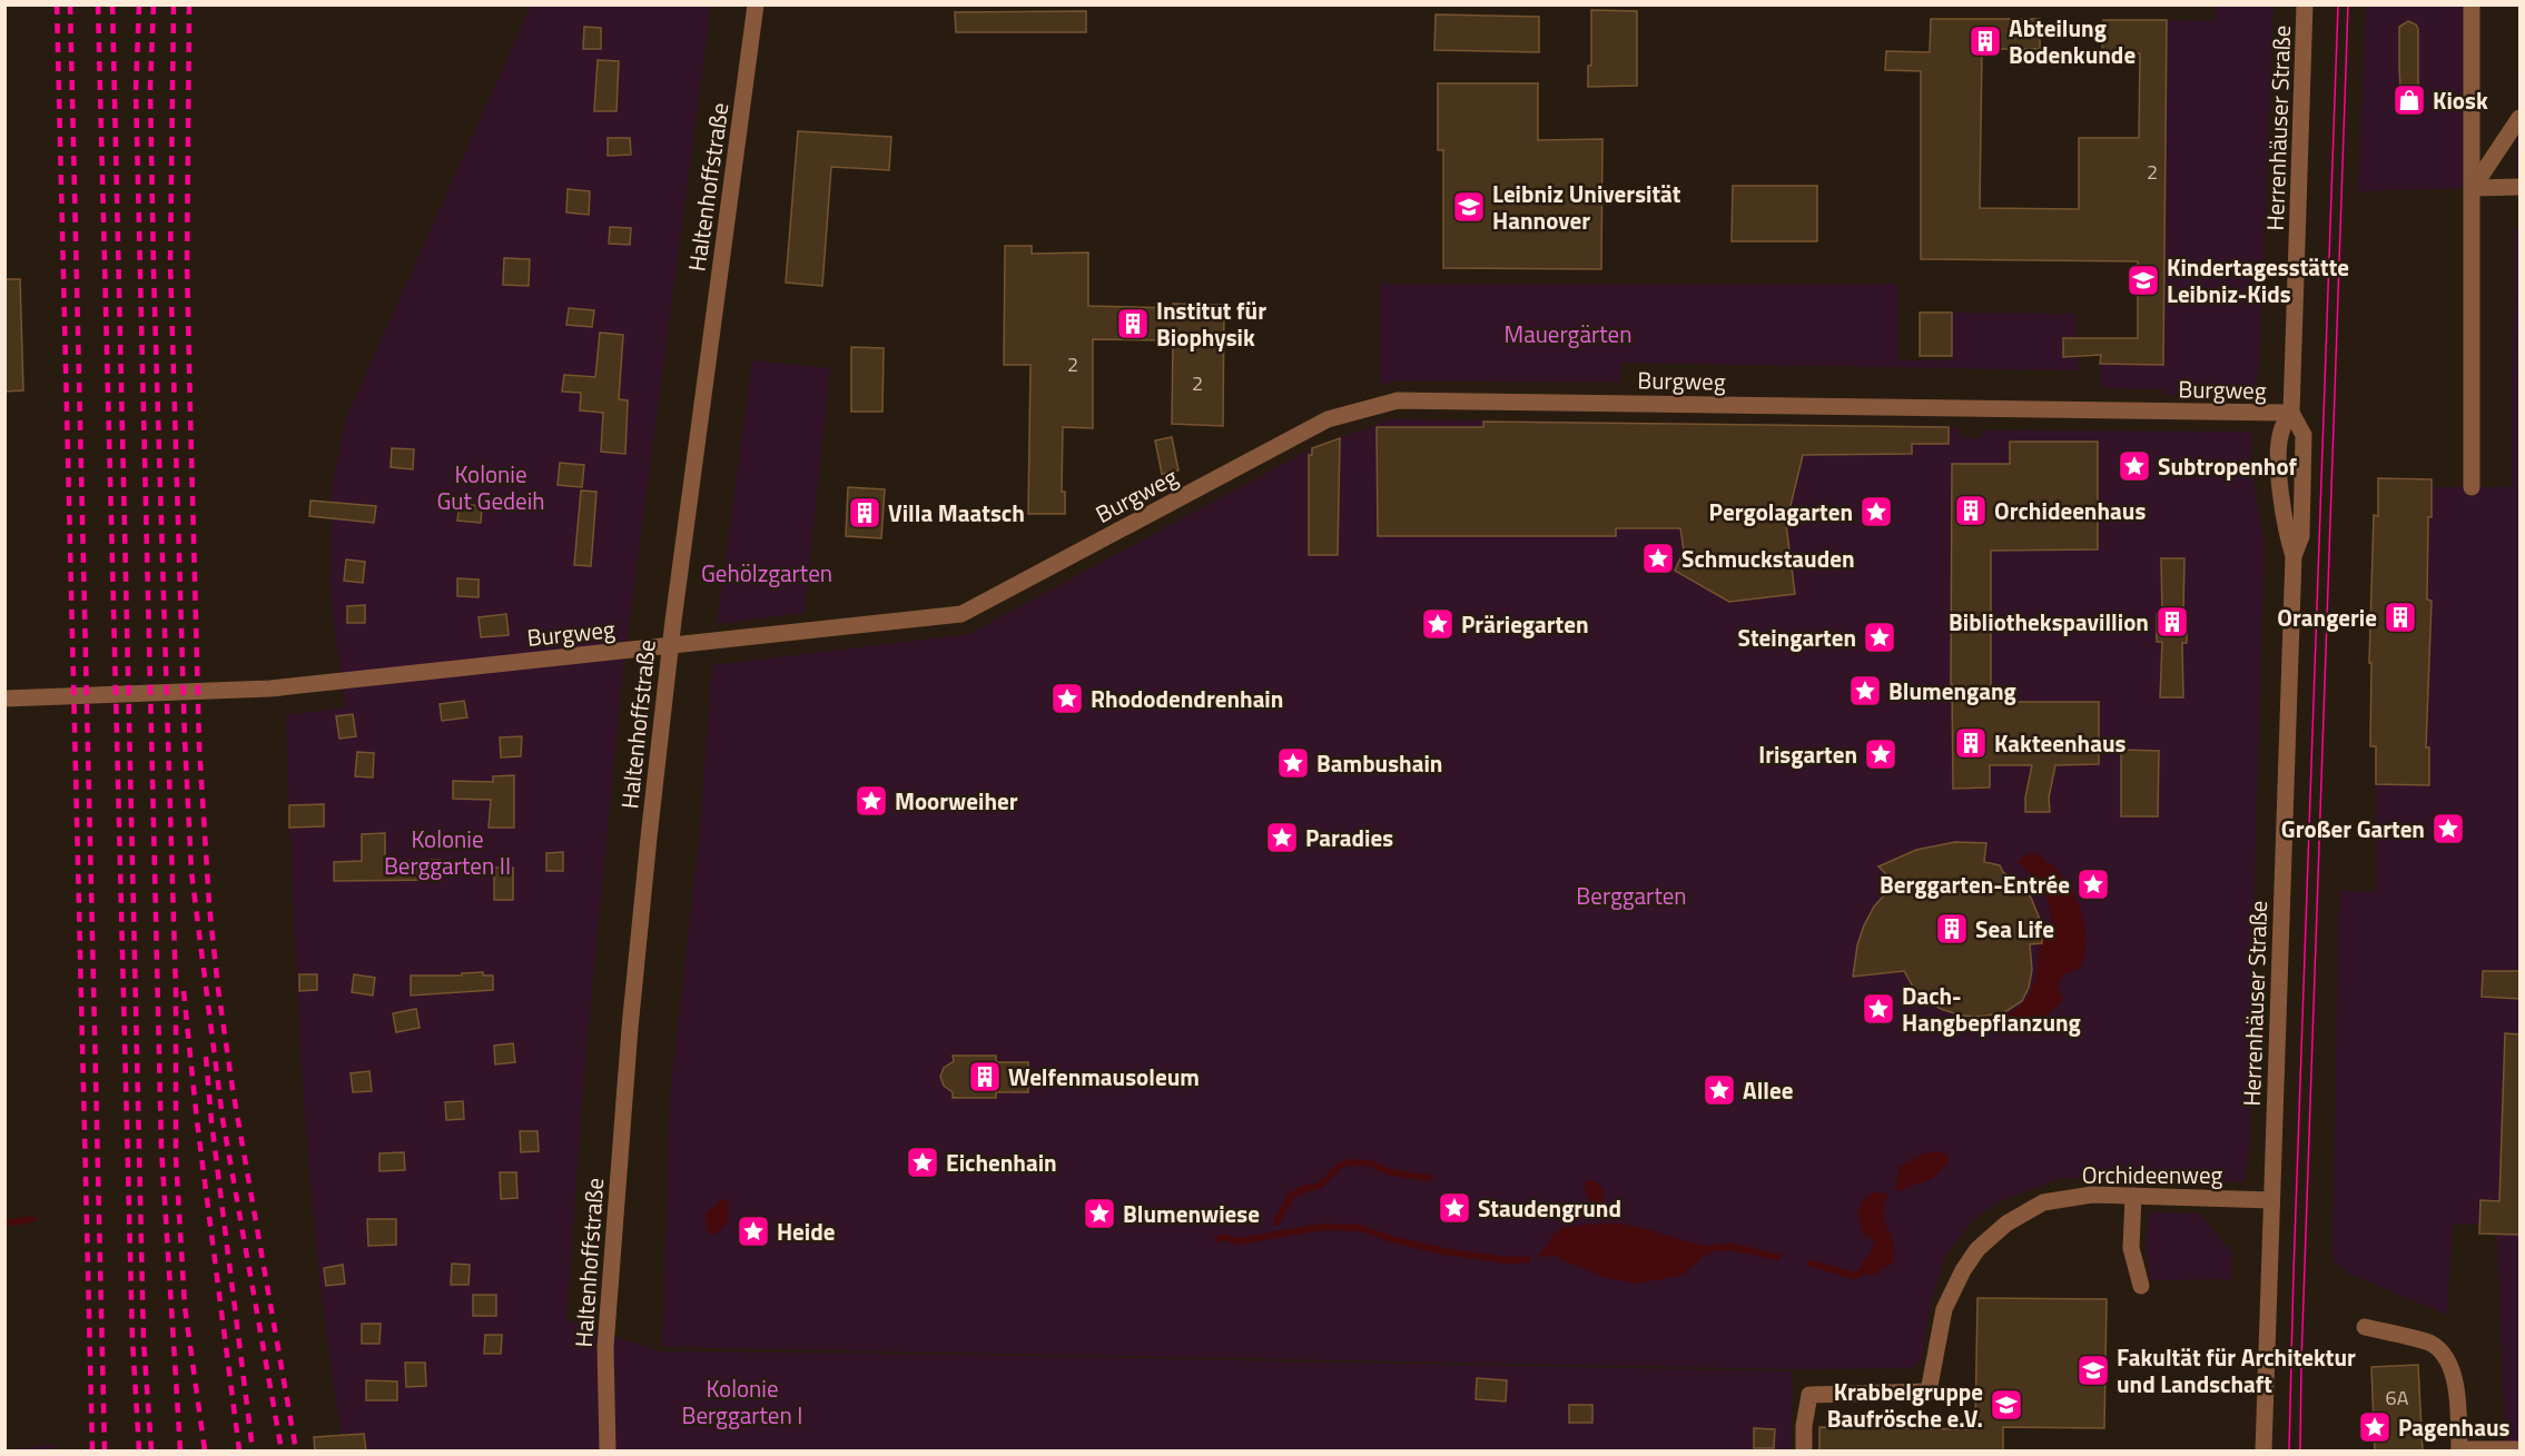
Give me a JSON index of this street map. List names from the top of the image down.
{
  "streets": {
    "street": [
      "Herrenhäuser Straße",
      "Haltenhoffstraße",
      "Burgweg",
      "Orchideenweg"
    ]
  },
  "crossings": [
    ["Herrenhäuser Straße", "Burgweg"],
    ["Herrenhäuser Straße", "Orchideenweg"],
    ["Haltenhoffstraße", "Burgweg"]
  ],
  "parks": [
    "Mauergärten",
    "Kolonie Gut Gedeih",
    "Gehölzgarten",
    "Kolonie Berggarten II",
    "Berggarten",
    "Kolonie Berggarten I"
  ],
  "places": {
    "building": [
      "Abteilung Bodenkunde",
      "Institut für Biophysik",
      "Orchideenhaus",
      "Villa Maatsch",
      "Orangerie",
      "Bibliothekspavillion",
      "Kakteenhaus",
      "Sea Life",
      "Welfenmausoleum"
    ],
    "shop": ["Kiosk"],
    "school or university": [
      "Leibniz Universität Hannover",
      "Kindertagesstätte Leibniz-Kids",
      "Fakultät für Architektur und Landschaft",
      "Krabbelgruppe Baufrösche e.V."
    ],
    "place": [
      "Subtropenhof",
      "Pergolagarten",
      "Schmuckstauden",
      "Präriegarten",
      "Steingarten",
      "Blumengang",
      "Rhododendrenhain",
      "Irisgarten",
      "Bambushain",
      "Moorweiher",
      "Großer Garten",
      "Paradies",
      "Berggarten-Entrée",
      "Dach- Hangbepflanzung",
      "Allee",
      "Eichenhain",
      "Staudengrund",
      "Blumenwiese",
      "Heide",
      "Pagenhaus"
    ]
  },
  "house_numbers": [
    "2",
    "2",
    "2",
    "6A"
  ]
}
